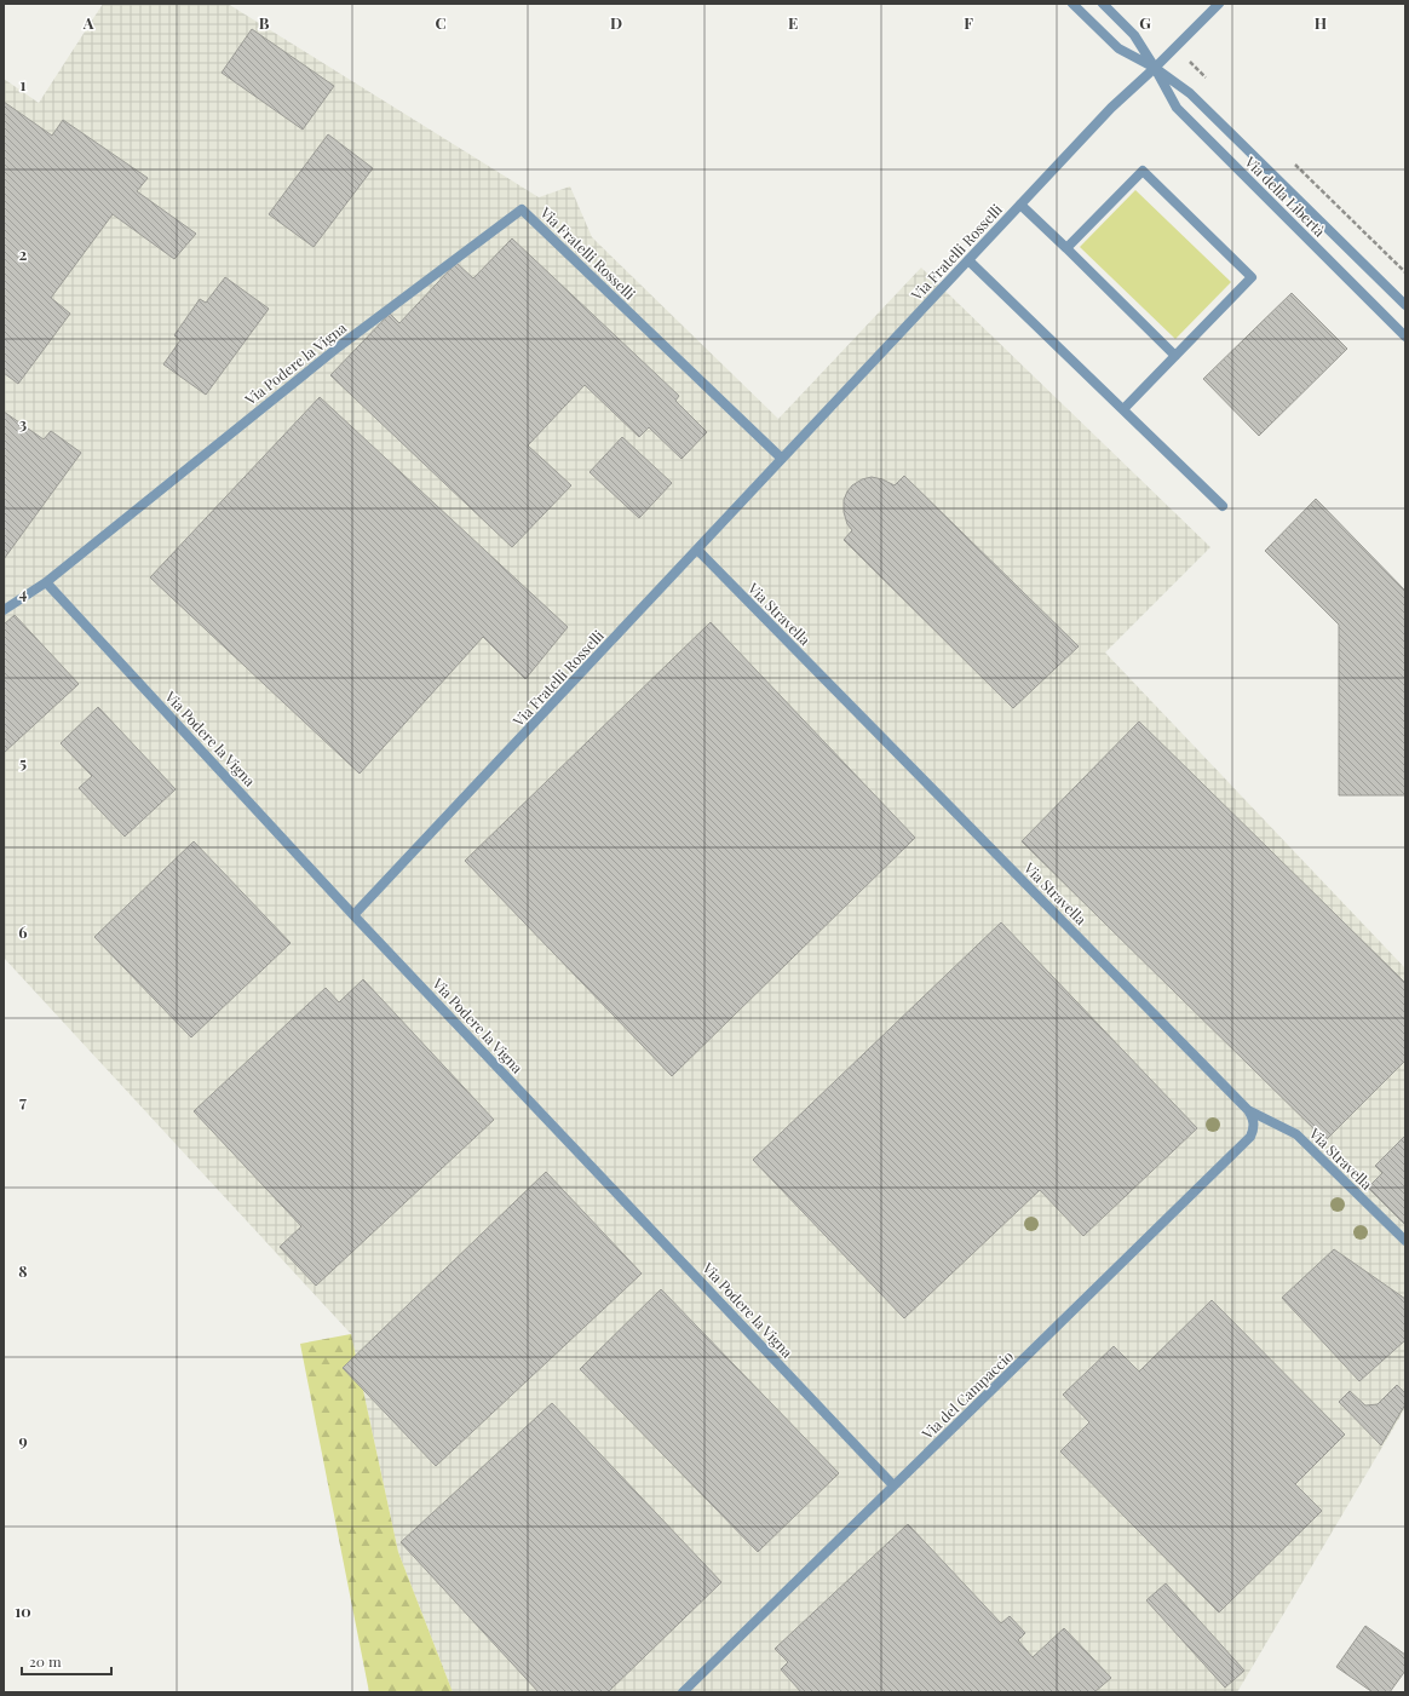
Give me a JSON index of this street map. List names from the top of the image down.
{
  "streets": {
    "street": [
      "Via della Libertà",
      "Via Fratelli Rosselli",
      "Via Podere la Vigna",
      "Via Stravella",
      "Via del Campaccio"
    ]
  },
  "crossings": [
    ["Via della Libertà", "Via Fratelli Rosselli"],
    ["Via Fratelli Rosselli", "Via Podere la Vigna"],
    ["Via Fratelli Rosselli", "Via Stravella"],
    ["Via Podere la Vigna", "Via del Campaccio"],
    ["Via Stravella", "Via del Campaccio"]
  ],
  "scale_bar": "20 m",
  "grid": {
    "columns": [
      "A",
      "B",
      "C",
      "D",
      "E",
      "F",
      "G",
      "H"
    ],
    "rows": [
      "1",
      "2",
      "3",
      "4",
      "5",
      "6",
      "7",
      "8",
      "9",
      "10"
    ]
  }
}
